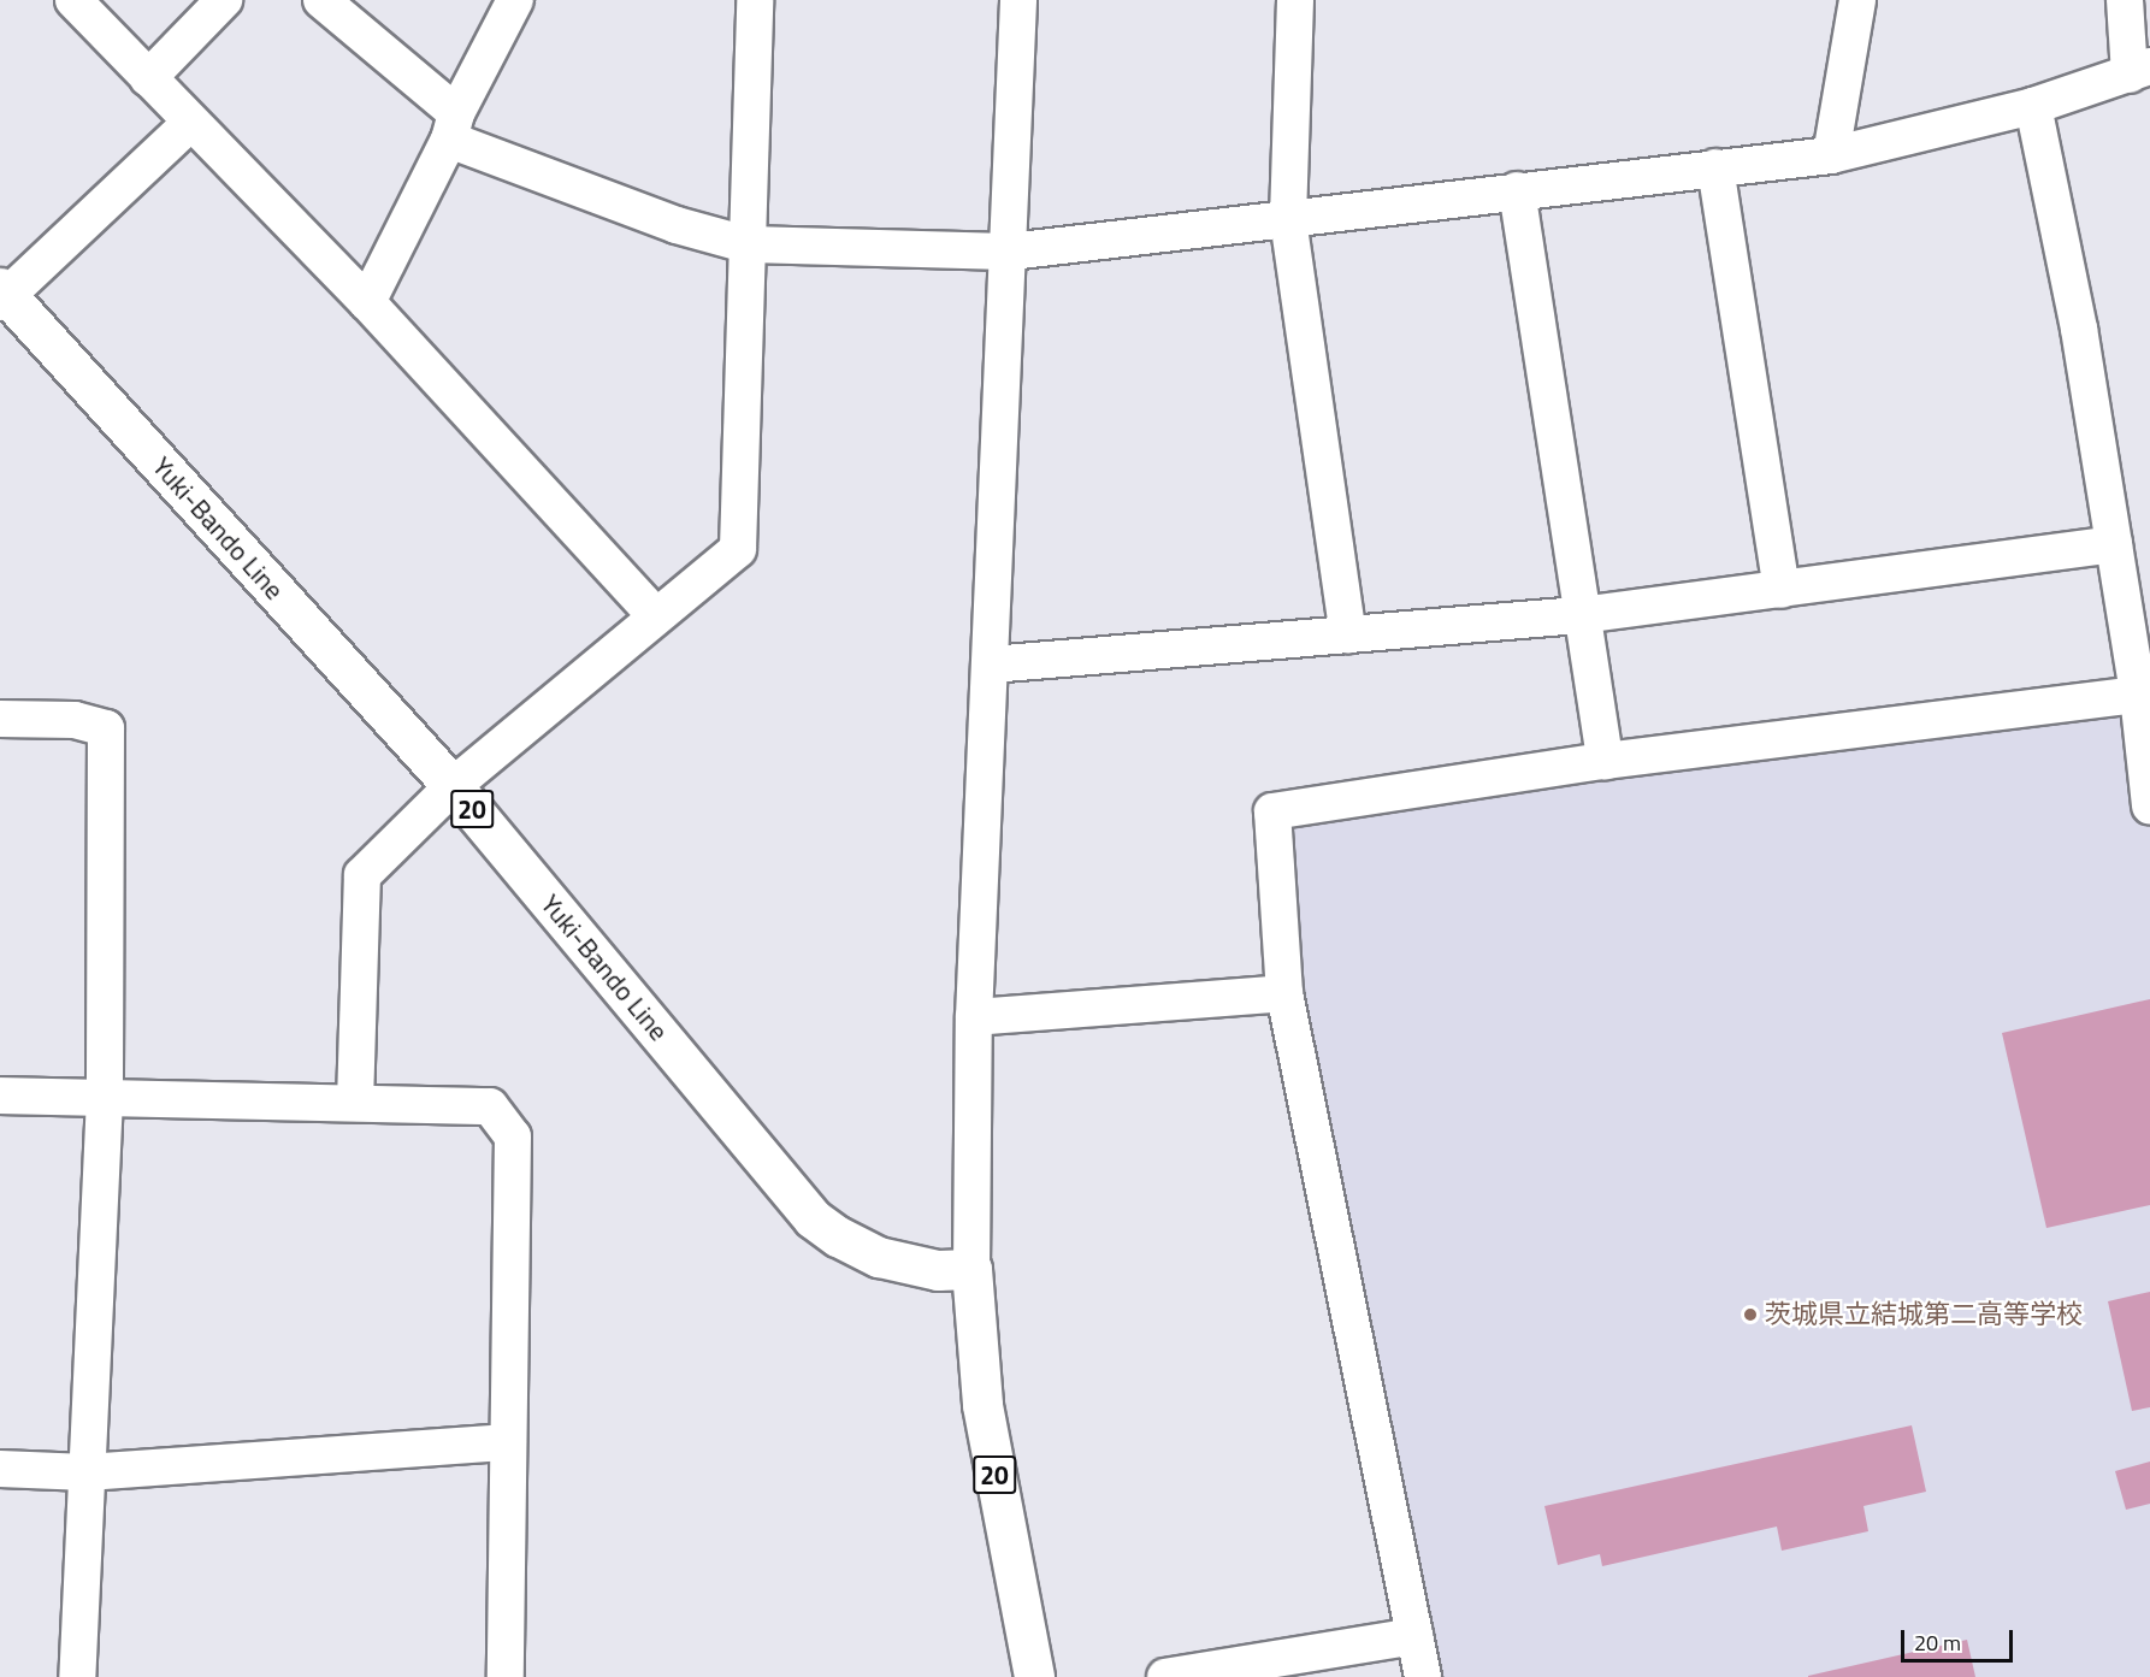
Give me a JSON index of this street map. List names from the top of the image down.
{
  "streets": {
    "main road": ["Yuki-Bando Line", "20"]
  },
  "crossings": [
    ["Yuki-Bando Line", "20"]
  ],
  "places": ["茨城県立結城第二高等学校"],
  "scale_bar": "20 m"
}
